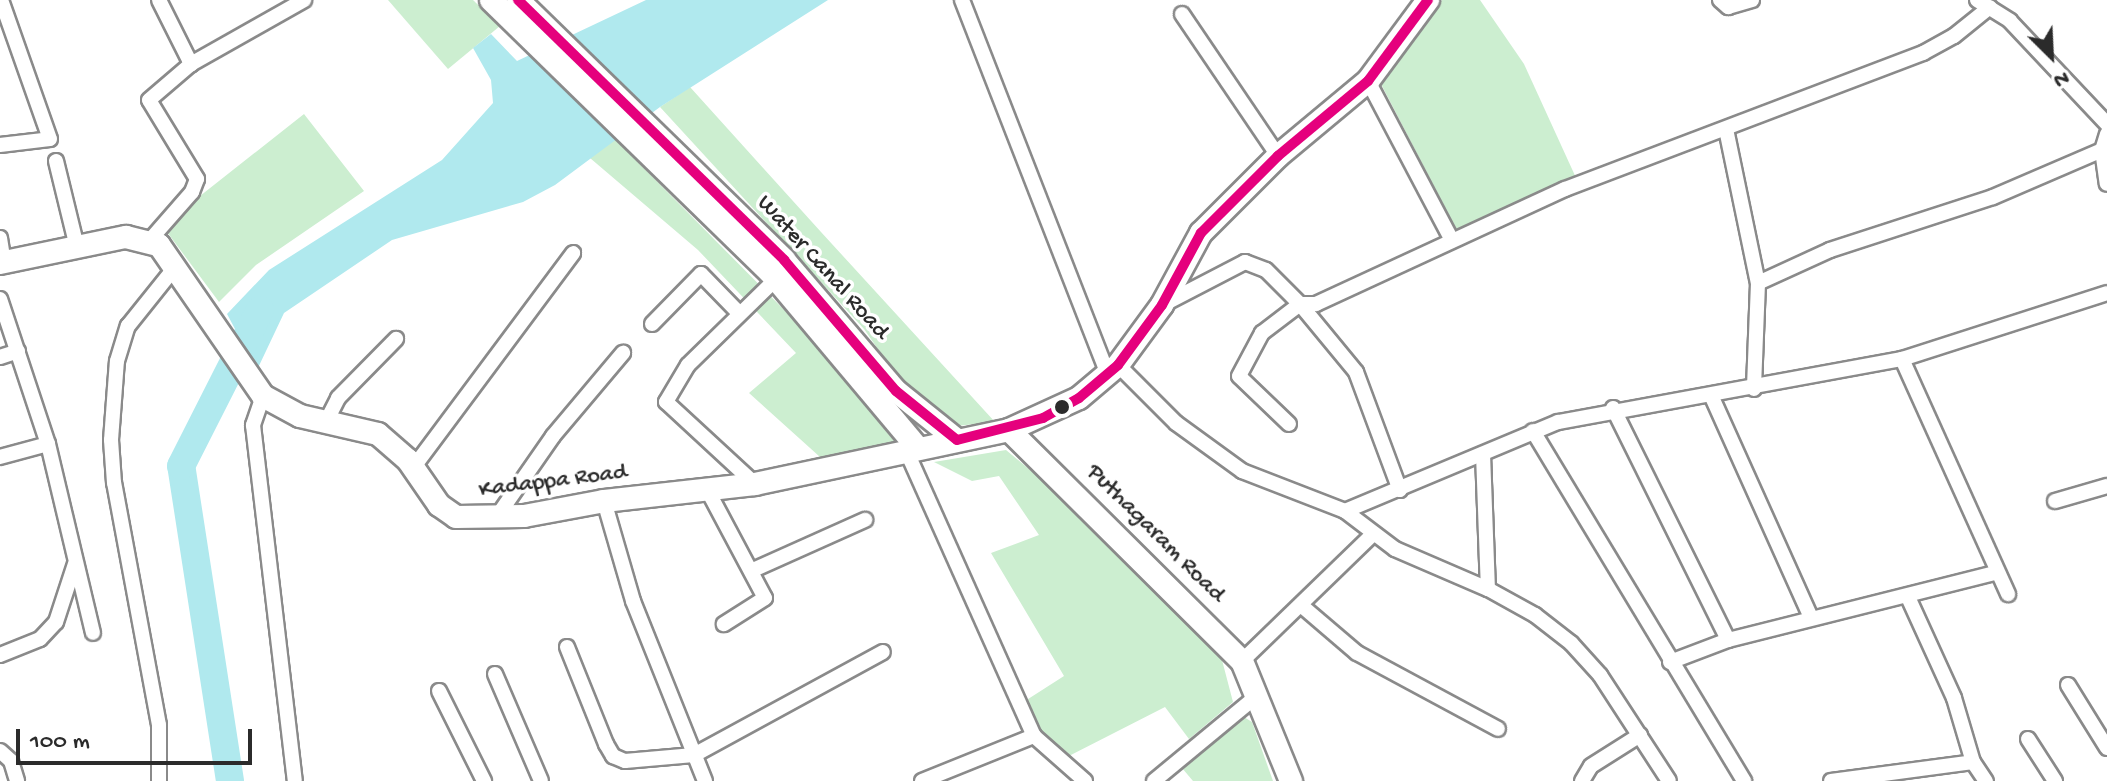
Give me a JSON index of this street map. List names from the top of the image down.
{
  "streets": {
    "main road": ["Water Canal Road", "Kadappa Road", "Puthagaram Road"]
  },
  "crossings": [
    ["Water Canal Road", "Kadappa Road"]
  ],
  "scale_bar": "100 m",
  "north": "bottom right"
}
